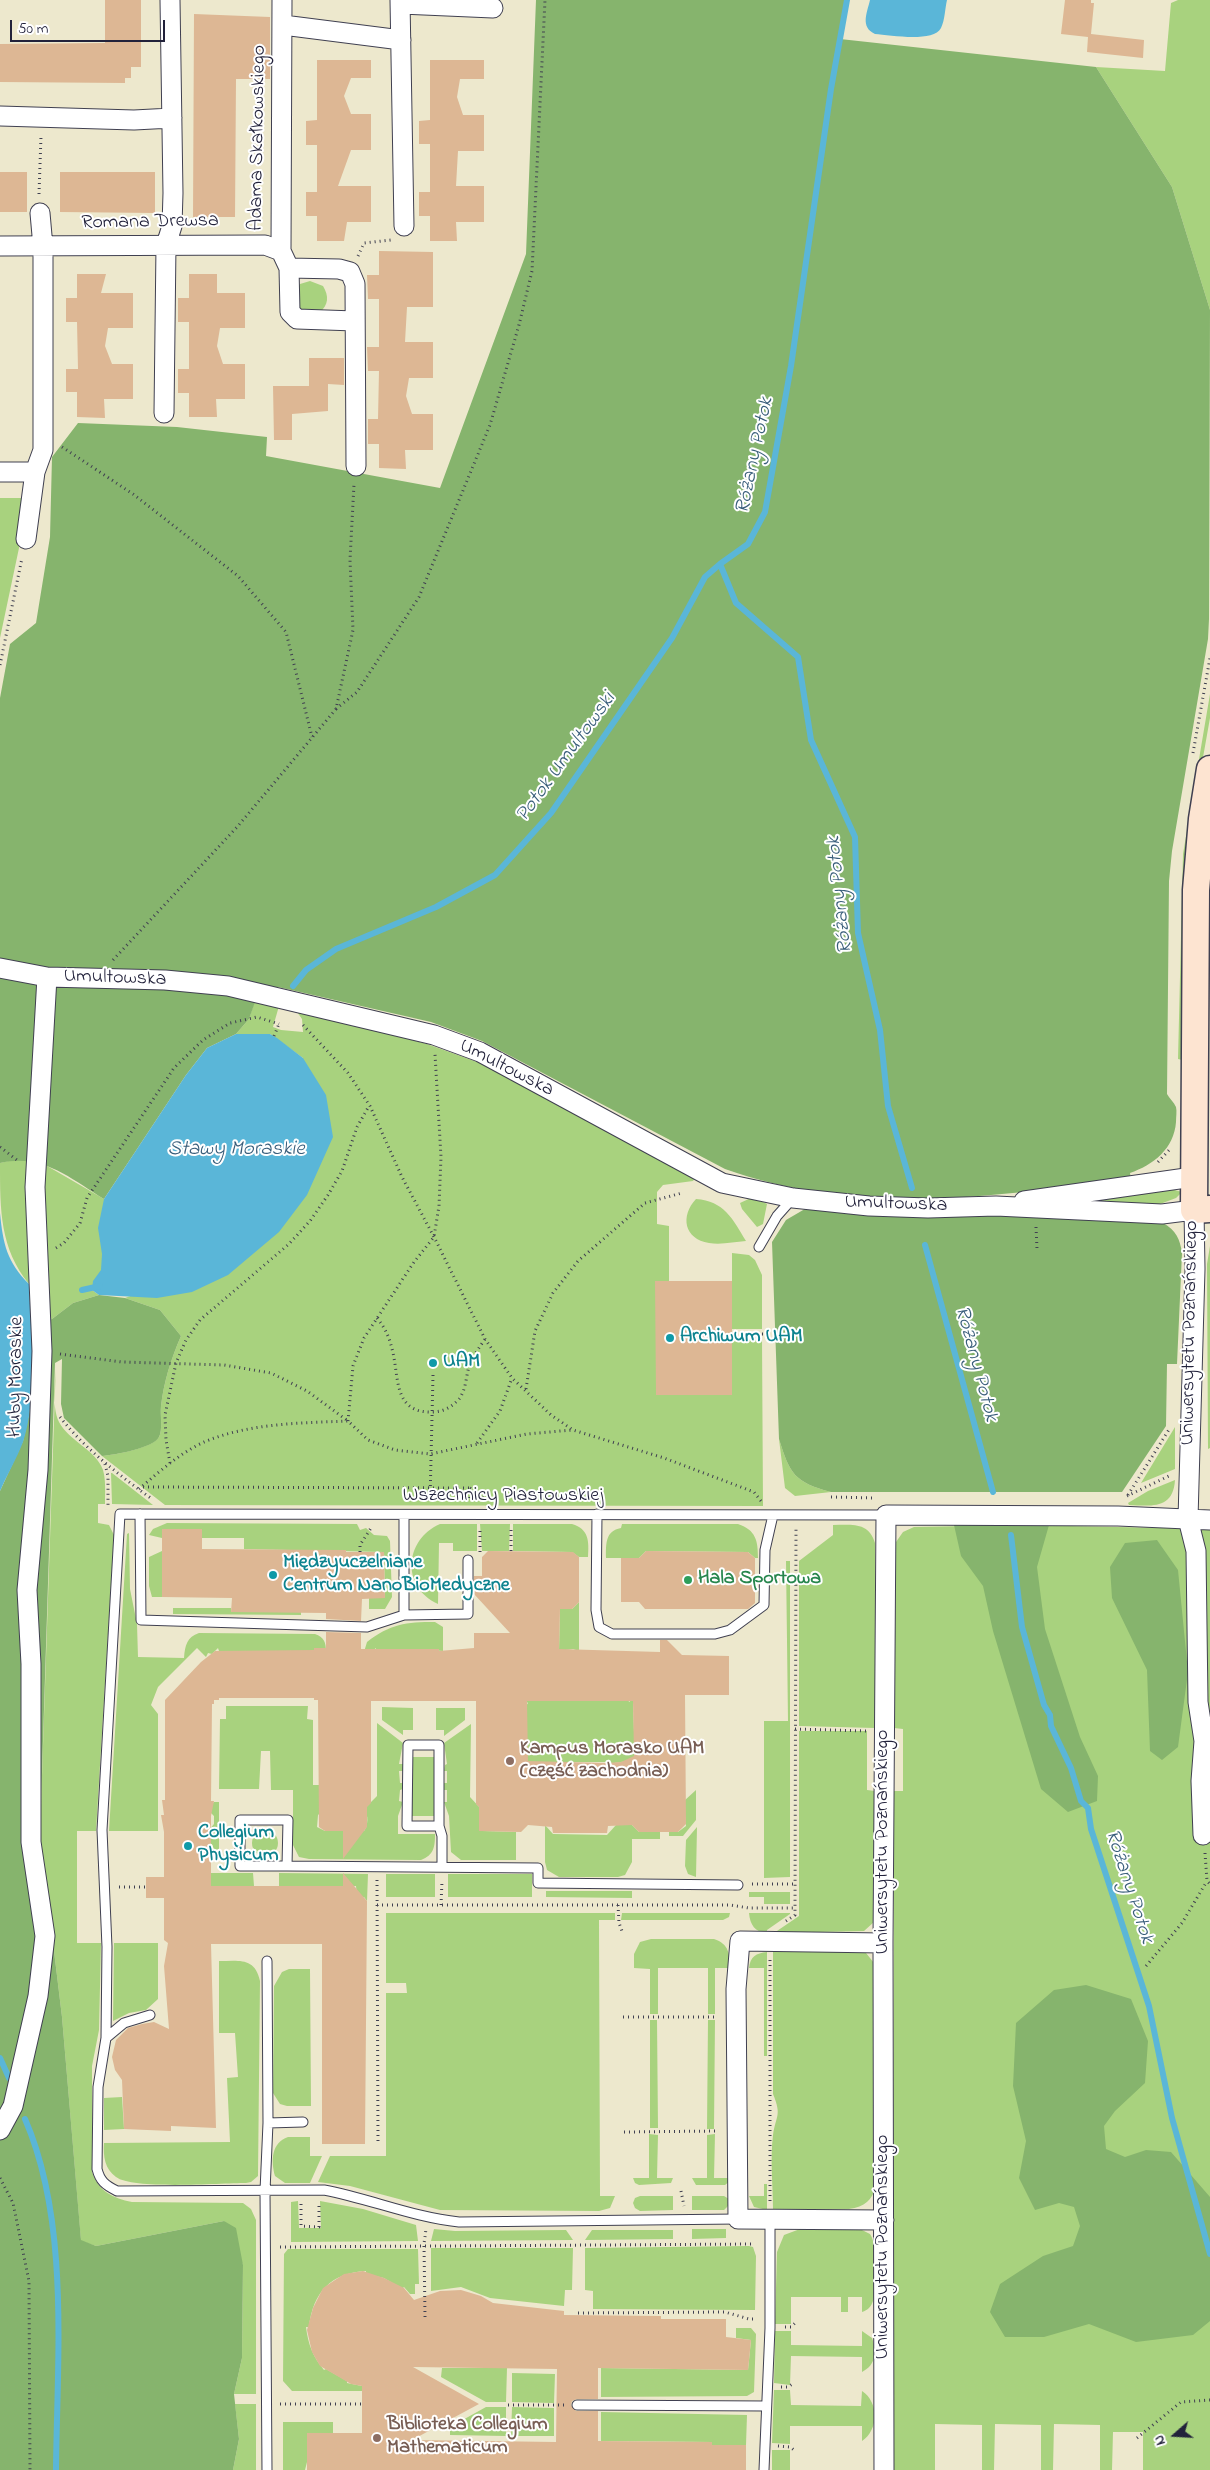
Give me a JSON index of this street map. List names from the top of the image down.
{
  "streets": {
    "street": [
      "Adama Skałkowskiego",
      "Romana Drewsa",
      "Umultowska",
      "Uniwersytetu Poznańskiego",
      "Huby Moraskie"
    ],
    "lane": ["Wszechnicy Piastowskiej"]
  },
  "crossings": [
    ["Adama Skałkowskiego", "Romana Drewsa"],
    ["Umultowska", "Uniwersytetu Poznańskiego"],
    ["Umultowska", "Huby Moraskie"],
    ["Uniwersytetu Poznańskiego", "Wszechnicy Piastowskiej"]
  ],
  "water": ["Różany Potok", "Potok Umultowski", "Stawy Moraskie"],
  "places": [
    "Archiwum UAM",
    "UAM",
    "Międzyuczelniane Centrum NanoBioMedyczne",
    "Hala Sportowa",
    "Kampus Morasko UAM (część zachodnia)",
    "Collegium Physicum",
    "Biblioteka Collegium Mathematicum"
  ],
  "scale_bar": "50 m",
  "north": "left"
}
